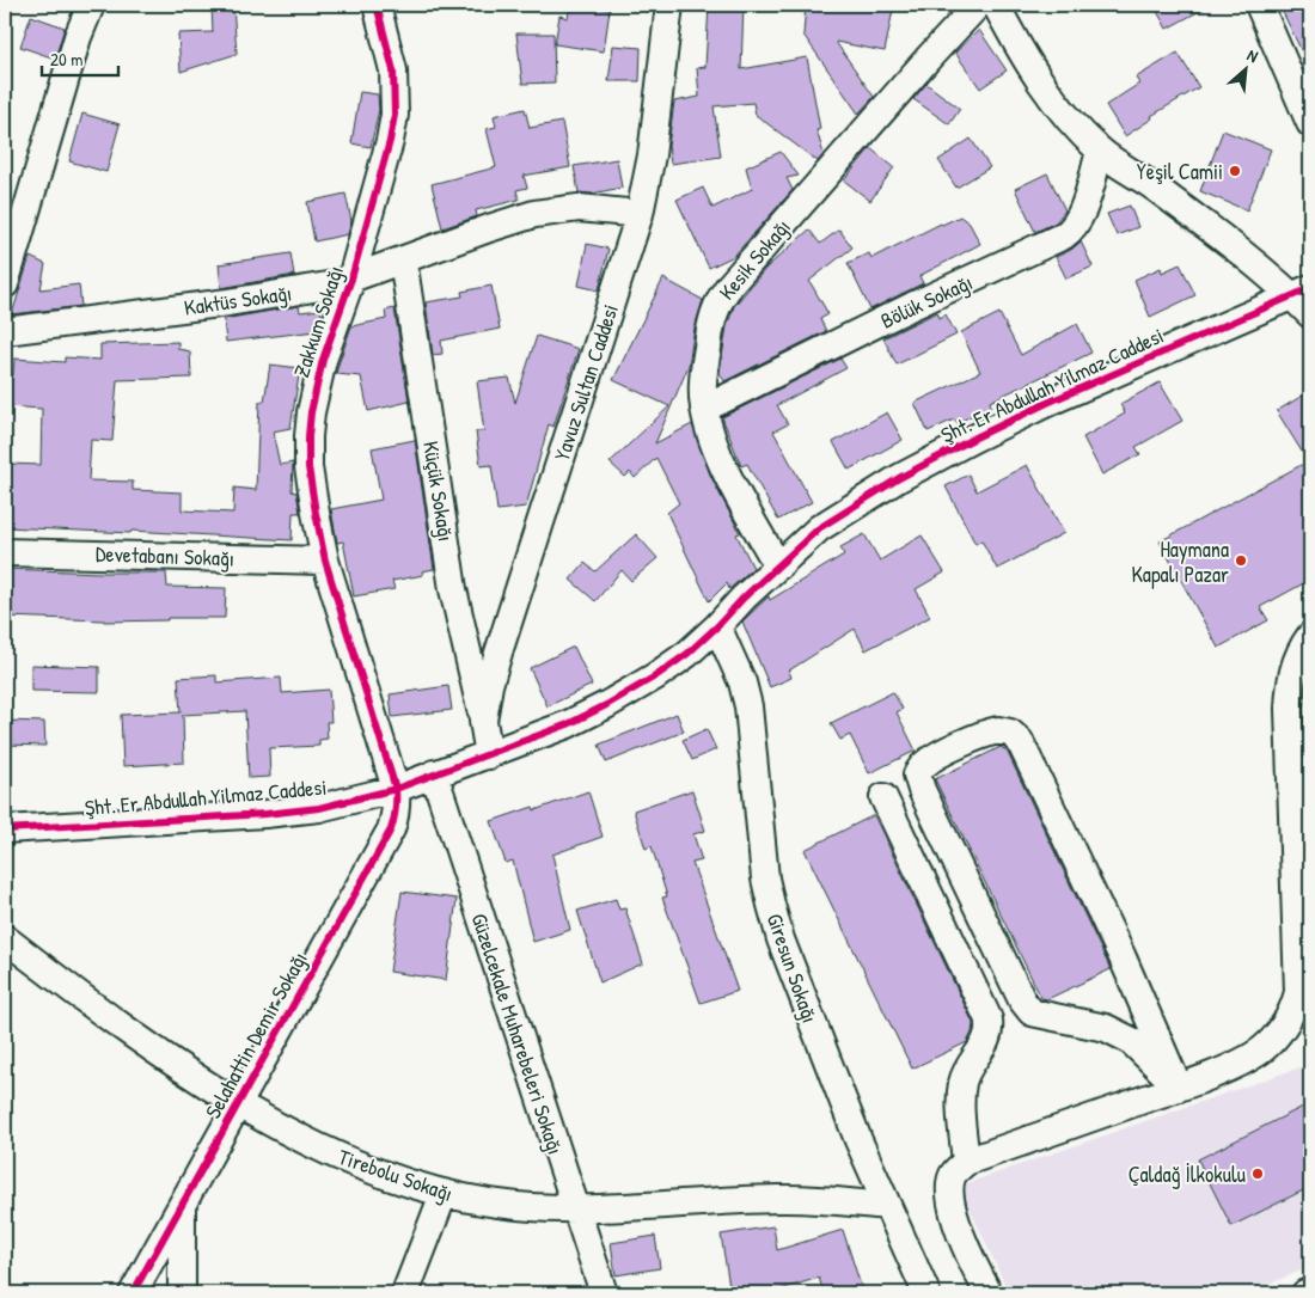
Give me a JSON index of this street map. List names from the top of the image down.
{
  "streets": {
    "street": [
      "Kesik Sokağı",
      "Kaktüs Sokağı",
      "Bölük Sokağı",
      "Zakkum Sokağı",
      "Yavuz Sultan Caddesi",
      "Şht. Er Abdullah Yilmaz Caddesi",
      "Küçük Sokağı",
      "Devetabanı Sokağı",
      "Giresun Sokağı",
      "Güzelcekale Muharebeleri Sokağı",
      "Selahattin Demir Sokağı",
      "Tirebolu Sokağı"
    ]
  },
  "crossings": [
    ["Kesik Sokağı", "Bölük Sokağı"],
    ["Kesik Sokağı", "Şht. Er Abdullah Yilmaz Caddesi"],
    ["Kaktüs Sokağı", "Zakkum Sokağı"],
    ["Kaktüs Sokağı", "Yavuz Sultan Caddesi"],
    ["Kaktüs Sokağı", "Küçük Sokağı"],
    ["Zakkum Sokağı", "Şht. Er Abdullah Yilmaz Caddesi"],
    ["Zakkum Sokağı", "Devetabanı Sokağı"],
    ["Zakkum Sokağı", "Selahattin Demir Sokağı"],
    ["Yavuz Sultan Caddesi", "Şht. Er Abdullah Yilmaz Caddesi"],
    ["Yavuz Sultan Caddesi", "Küçük Sokağı"],
    ["Şht. Er Abdullah Yilmaz Caddesi", "Giresun Sokağı"],
    ["Şht. Er Abdullah Yilmaz Caddesi", "Güzelcekale Muharebeleri Sokağı"],
    ["Şht. Er Abdullah Yilmaz Caddesi", "Selahattin Demir Sokağı"],
    ["Giresun Sokağı", "Tirebolu Sokağı"],
    ["Güzelcekale Muharebeleri Sokağı", "Tirebolu Sokağı"],
    ["Selahattin Demir Sokağı", "Tirebolu Sokağı"]
  ],
  "places": ["Yeşil Camii", "Haymana Kapalı Pazar", "Çaldağ İlkokulu"],
  "scale_bar": "20 m",
  "north": "top right"
}
